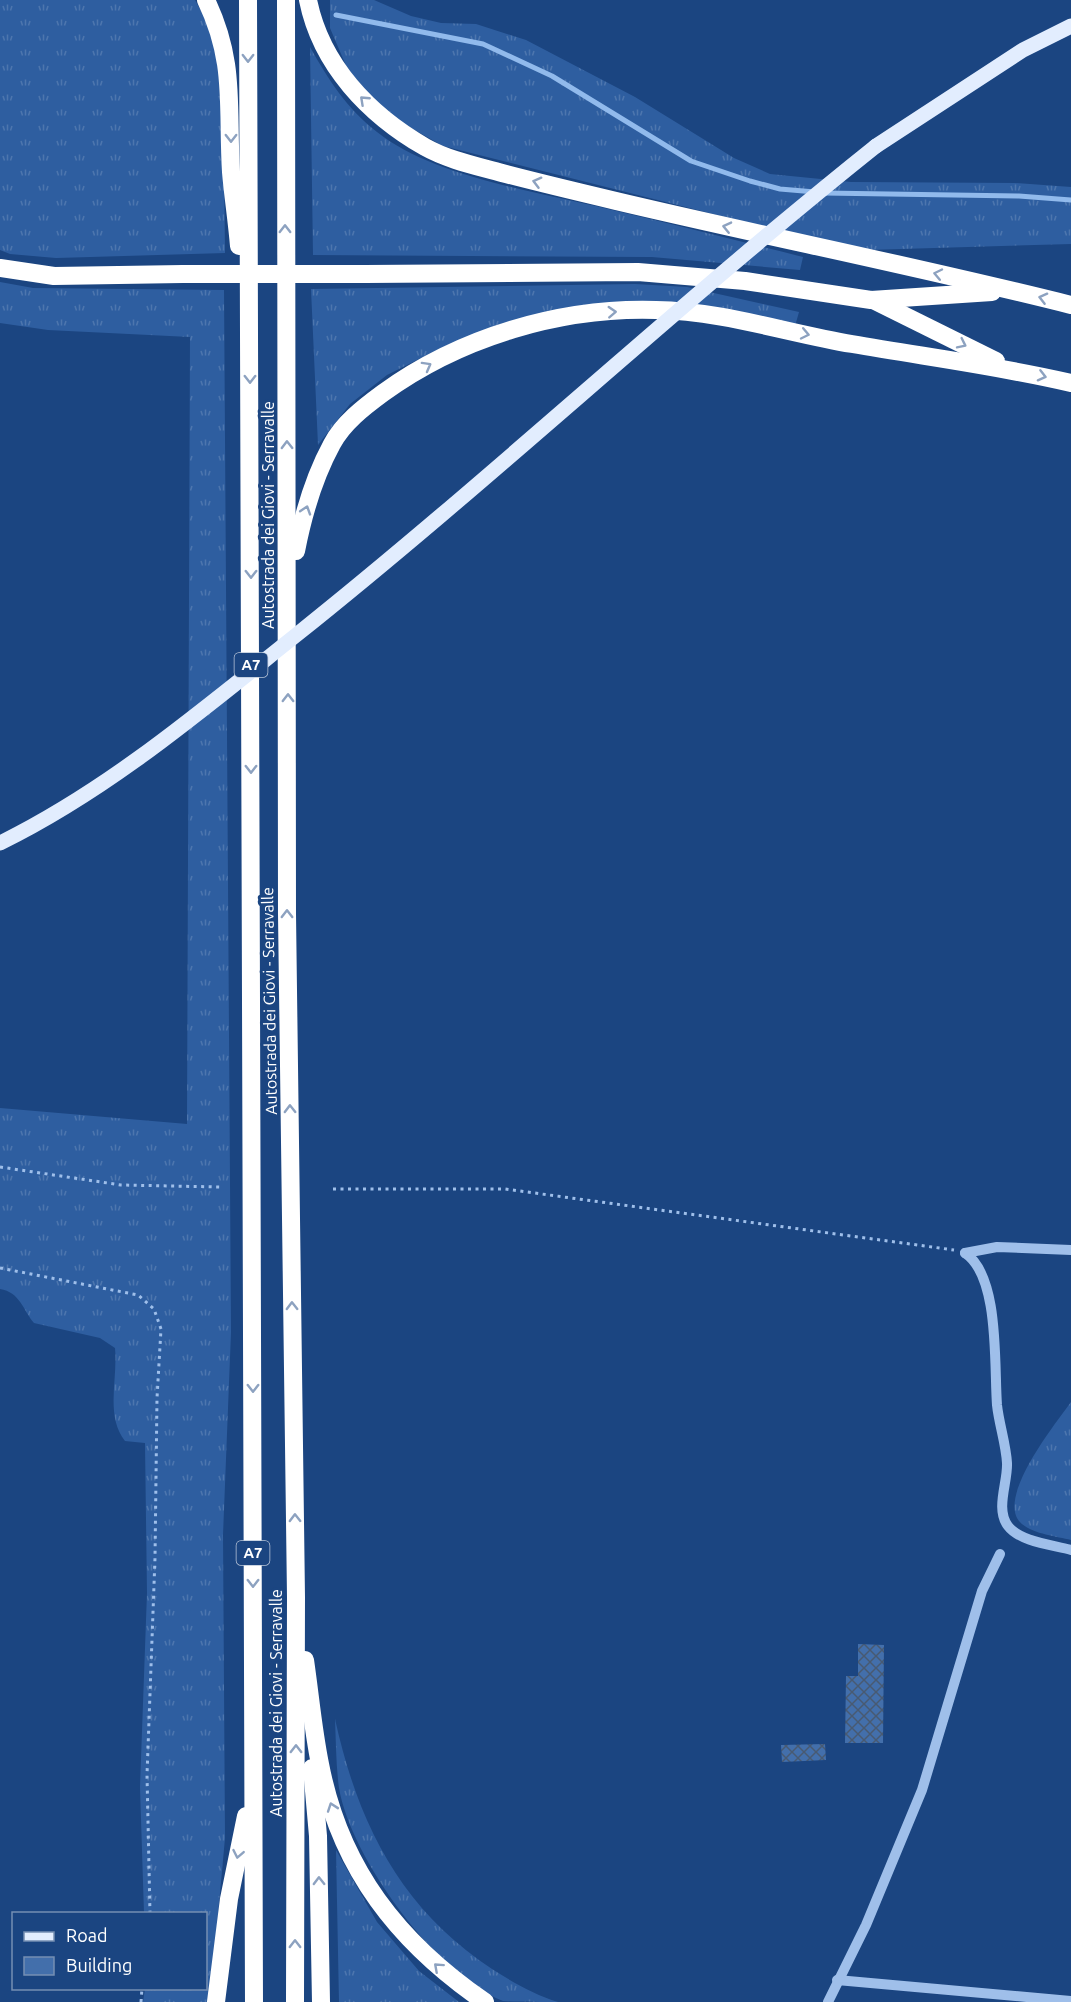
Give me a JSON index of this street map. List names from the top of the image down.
{
  "streets": {
    "highway": ["Autostrada dei Giovi - Serravalle", "A7"]
  },
  "legend": ["Road", "Building"]
}
